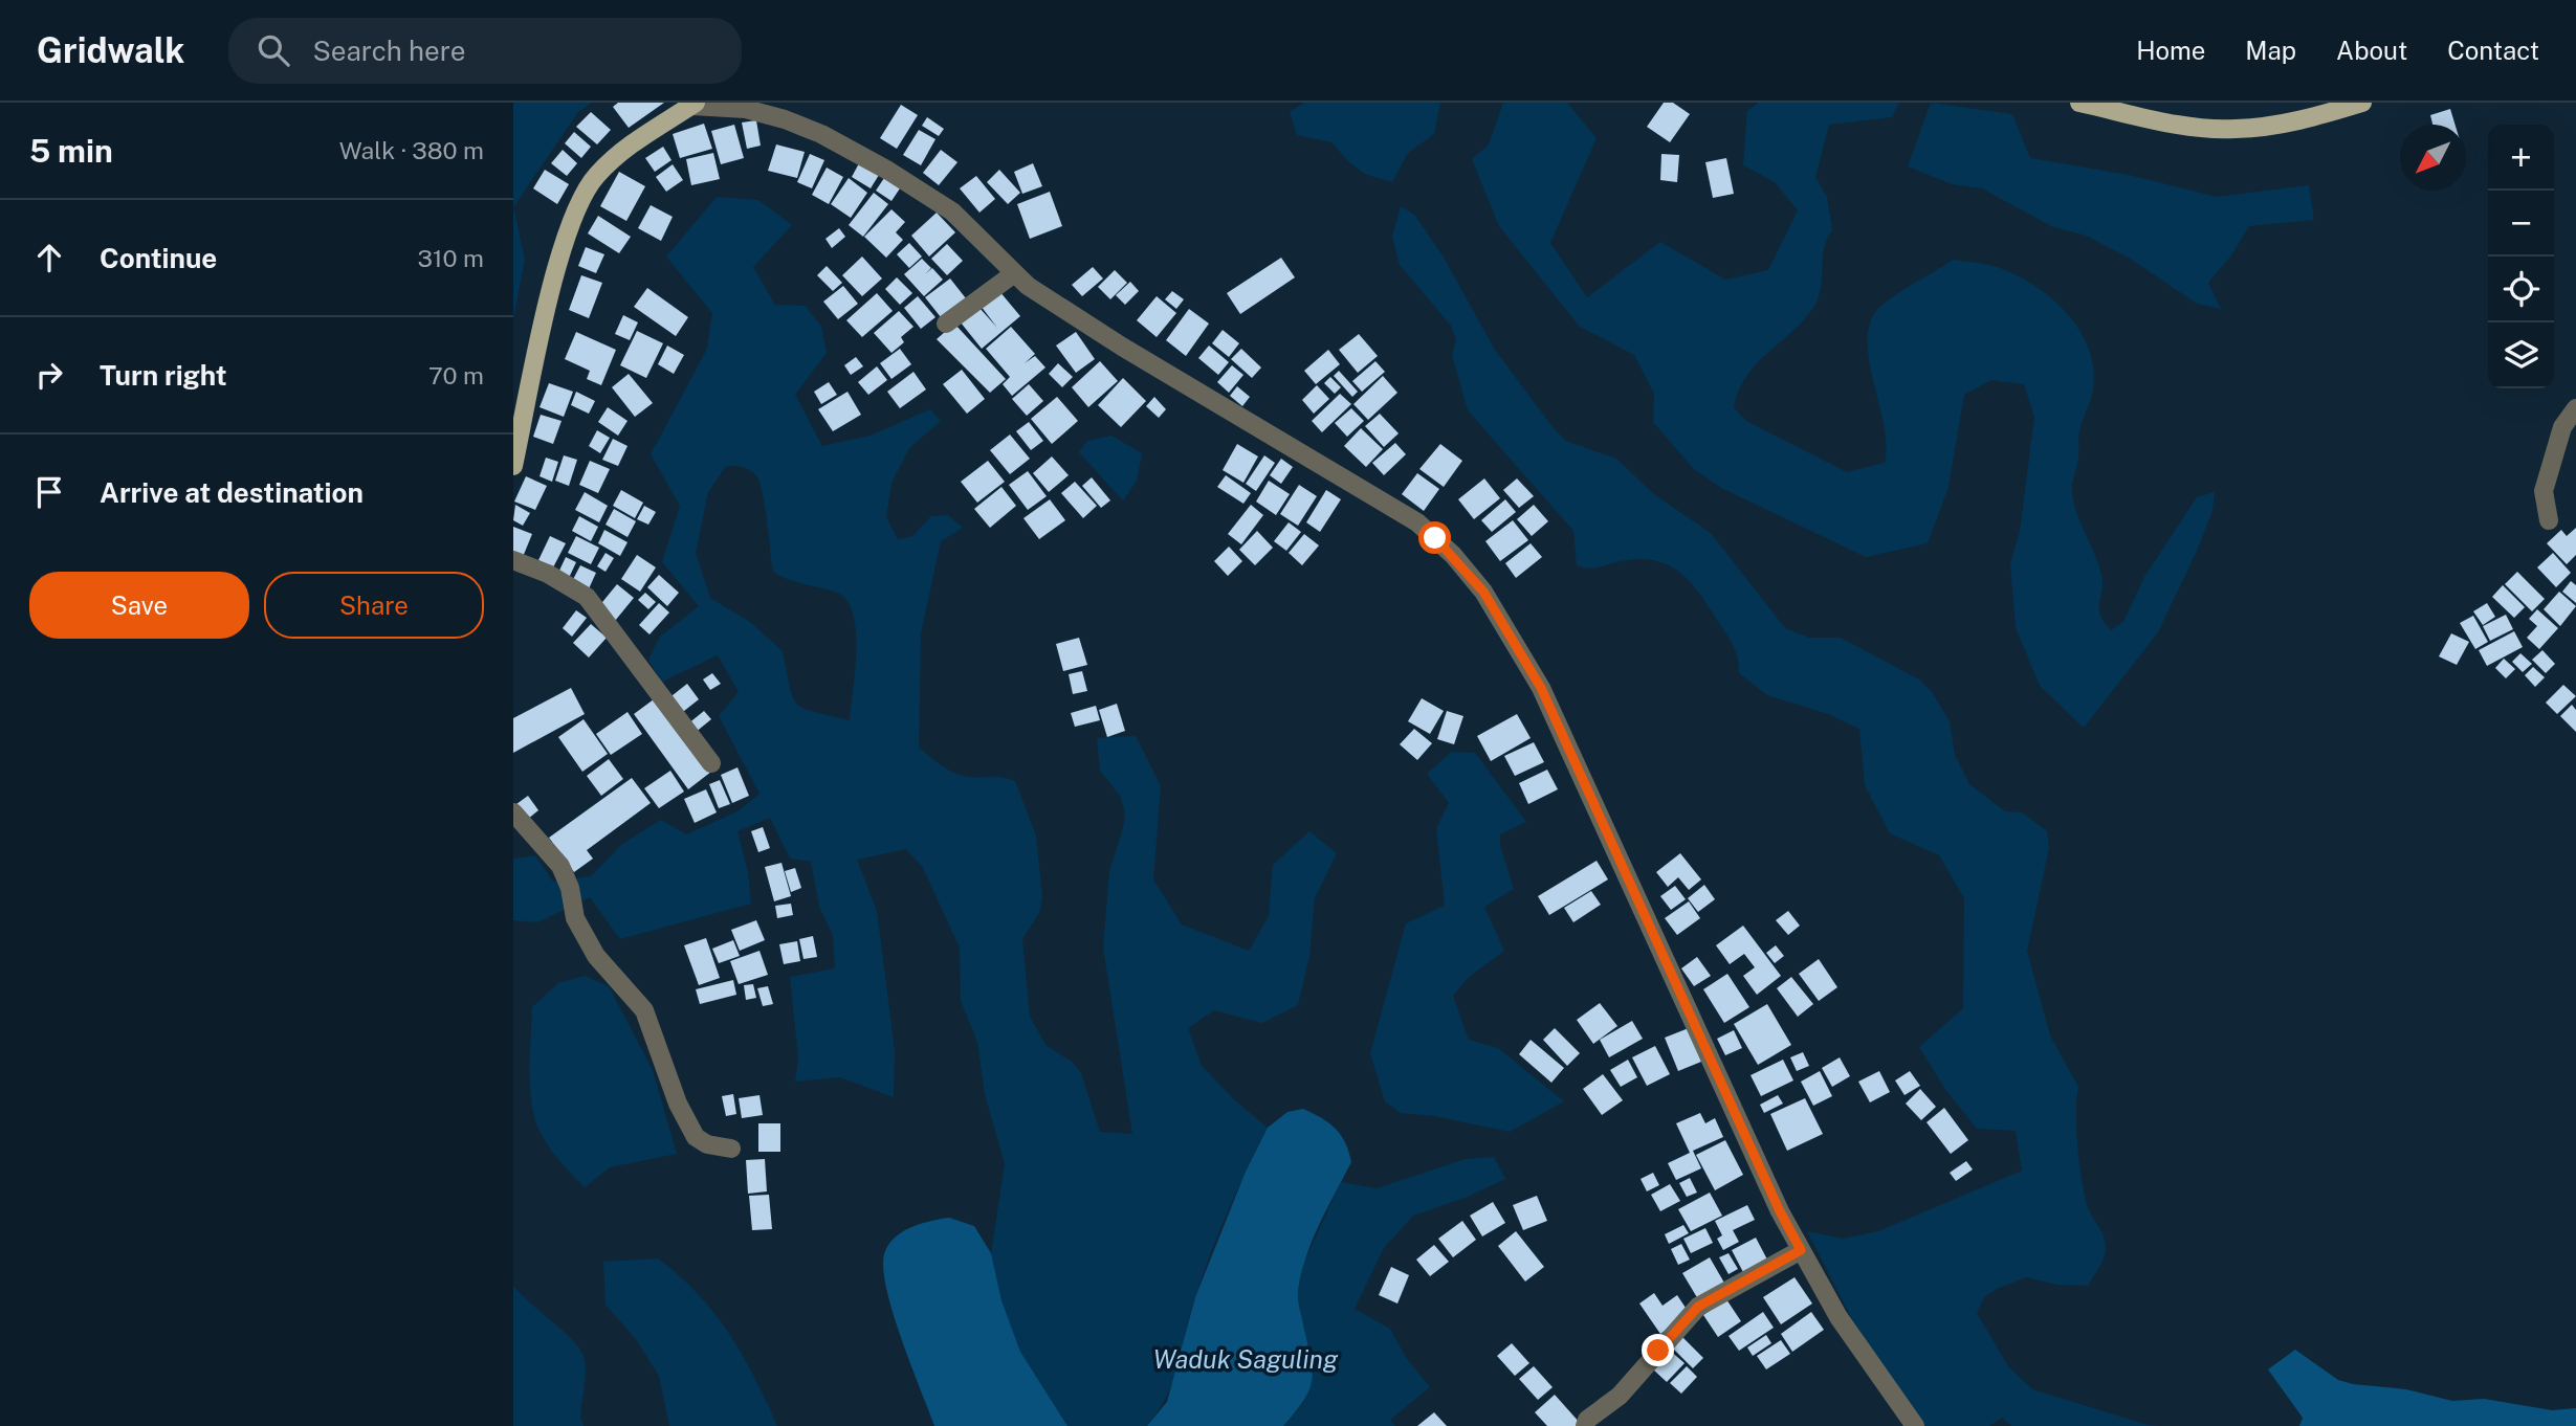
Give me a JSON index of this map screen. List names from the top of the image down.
{
  "water": ["Waduk Saguling"],
  "north": "bottom left",
  "page": {
    "header": "Gridwalk",
    "search": "Search here",
    "nav": [
      "Home",
      "Map",
      "About",
      "Contact"
    ],
    "heading": ["5 min", "Walk · 380 m"],
    "map_buttons": ["+", "−"],
    "list": [
      ["Continue", "310 m"],
      ["Turn right", "70 m"],
      "Arrive at destination"
    ],
    "buttons": ["Save", "Share"]
  }
}
